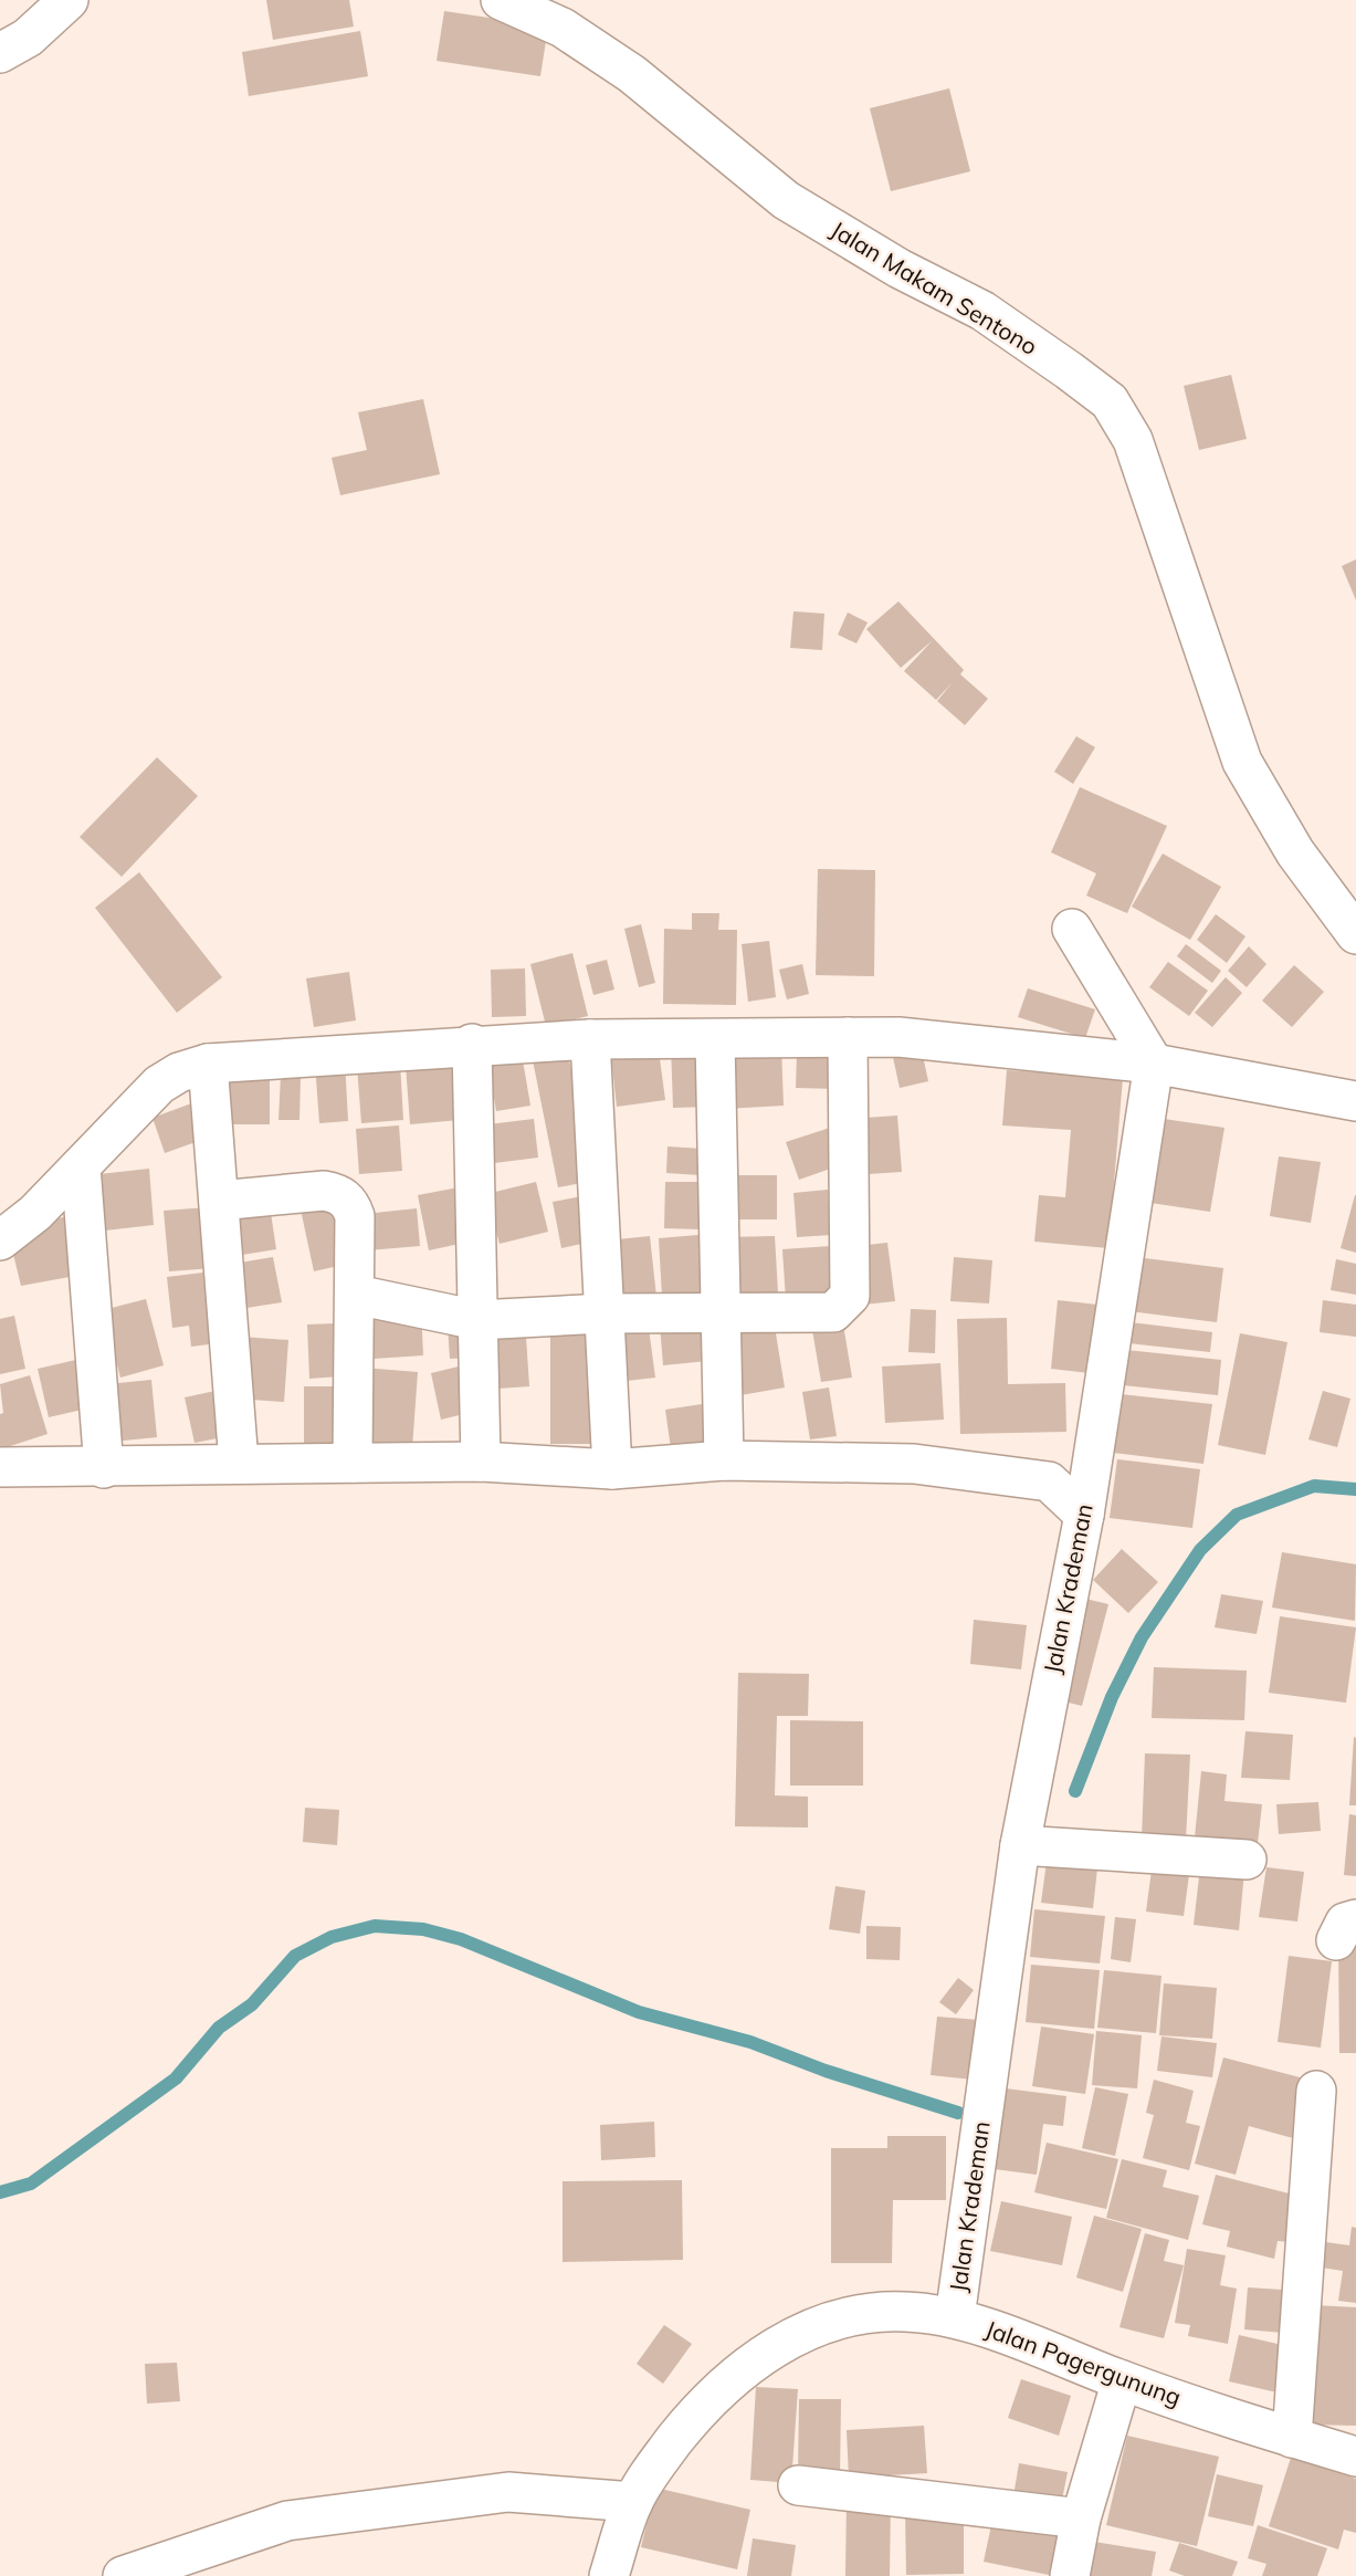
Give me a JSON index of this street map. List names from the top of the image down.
{
  "streets": {
    "street": ["Jalan Makam Sentono", "Jalan Krademan", "Jalan Pagergunung"]
  },
  "crossings": [
    ["Jalan Krademan", "Jalan Pagergunung"]
  ]
}
